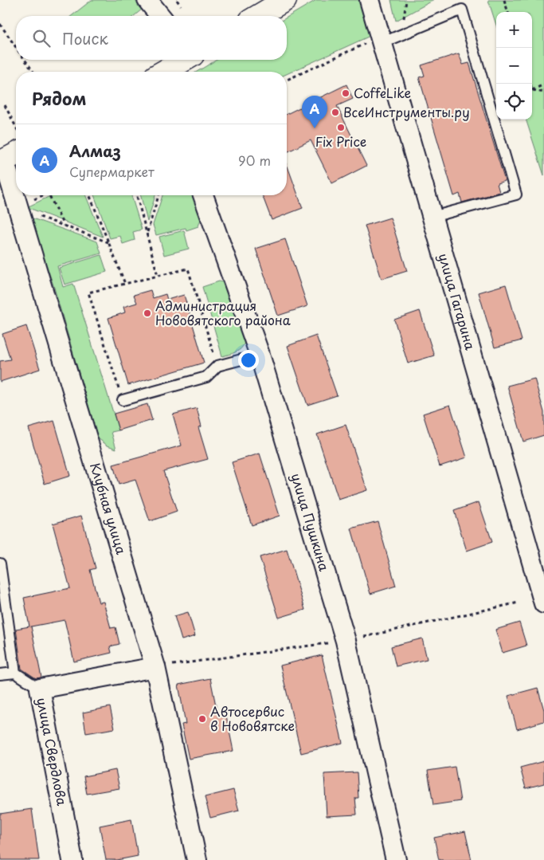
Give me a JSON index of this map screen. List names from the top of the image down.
{
  "streets": {
    "street": [
      "улица Гагарина",
      "Клубная улица",
      "улица Пушкина",
      "улица Свердлова"
    ]
  },
  "crossings": [
    ["Клубная улица", "улица Свердлова"]
  ],
  "places": [
    "CoffeLike",
    "ВсеИнструменты.ру",
    "Fix Price",
    "Администрация Нововятского района",
    "Автосервис в Нововятске"
  ],
  "page": {
    "map_buttons": ["+", "−"],
    "search": "Поиск",
    "heading": "Рядом",
    "pins": "A",
    "list": [
      {
        "mark": "A",
        "name": "Алмаз",
        "note": "Супермаркет",
        "value": "90 m"
      }
    ]
  }
}
